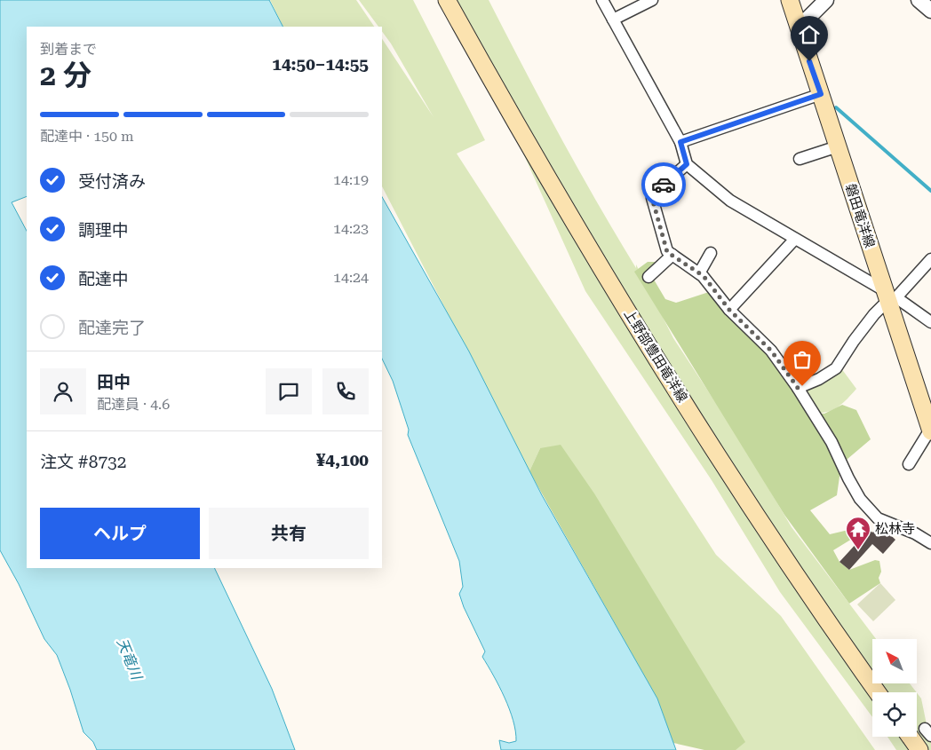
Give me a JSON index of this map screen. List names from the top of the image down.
{
  "streets": {
    "main road": ["磐田竜洋線", "上野部豊田竜洋線"]
  },
  "water": ["天竜川"],
  "places": {
    "temple": ["松林寺"]
  },
  "north": "top left",
  "page": {
    "heading": ["2 分", "到着まで", "14:50–14:55"],
    "panel": [
      "田中",
      "配達員 · 4.6",
      "注文 #8732",
      "¥4,100"
    ],
    "bar": "配達中 · 150 m",
    "list": [
      ["受付済み", "14:19"],
      ["調理中", "14:23"],
      ["配達中", "14:24"],
      "配達完了"
    ],
    "buttons": ["ヘルプ", "共有"]
  }
}
